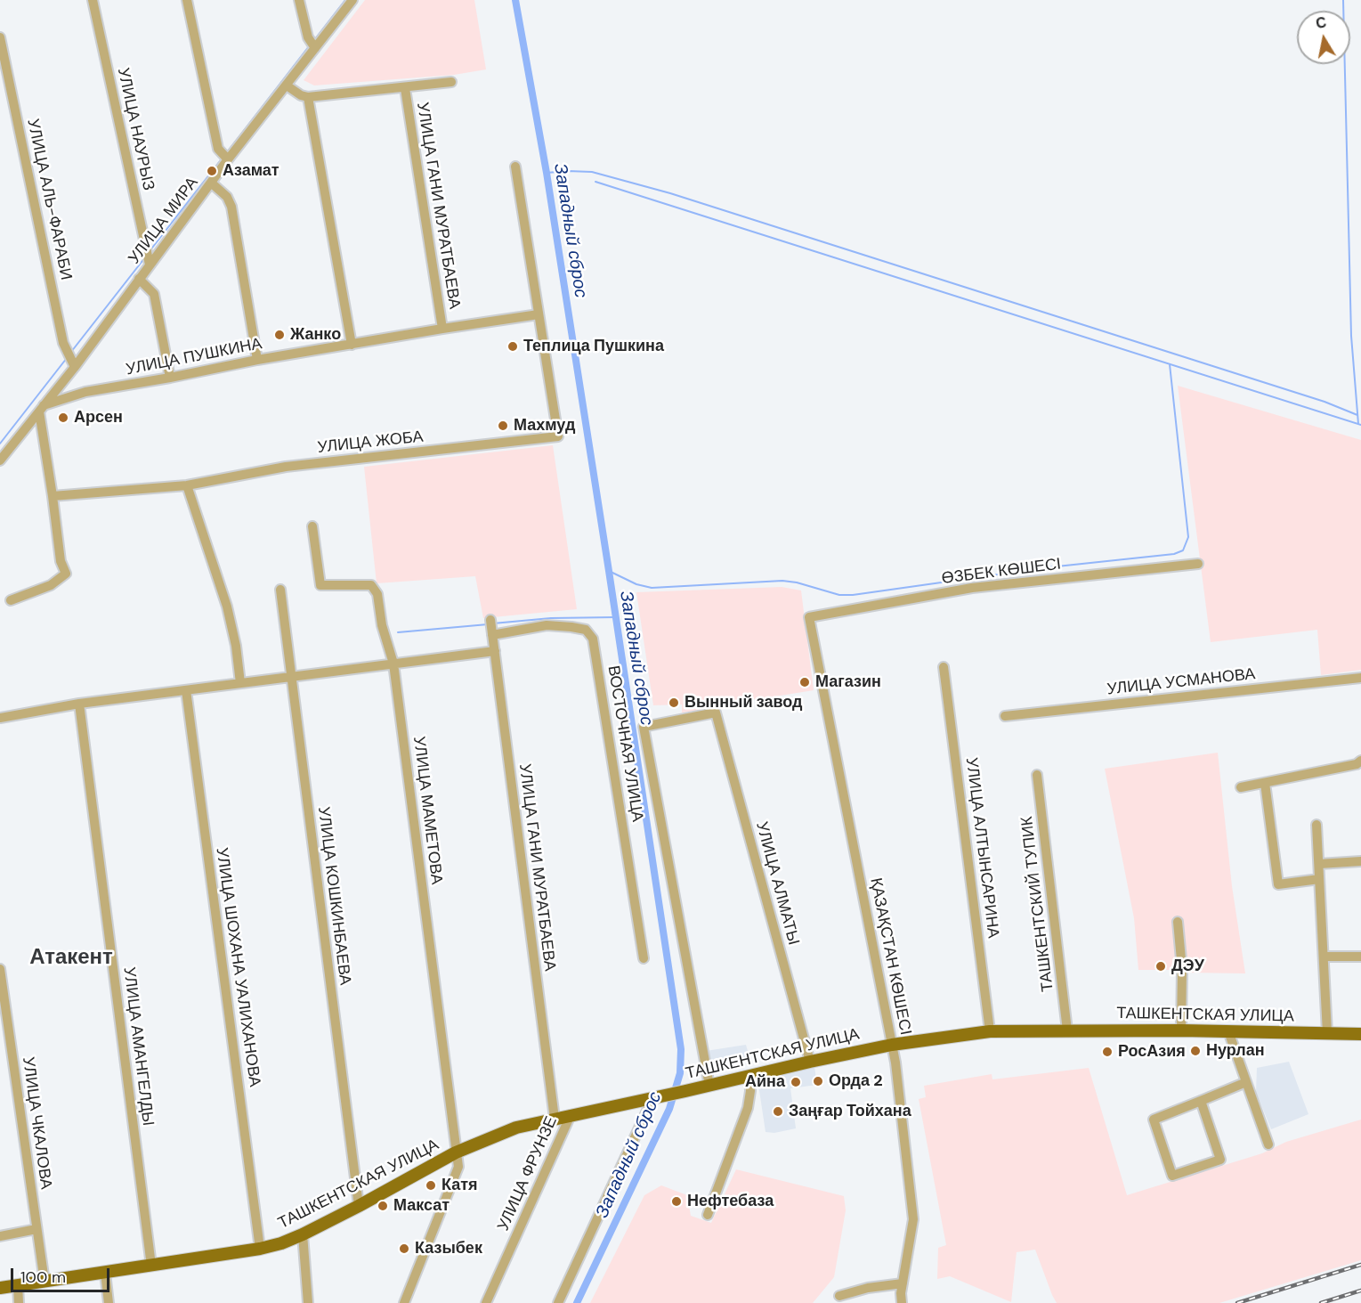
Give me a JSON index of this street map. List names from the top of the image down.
{
  "streets": {
    "main road": ["ТАШКЕНТСКАЯ УЛИЦА"],
    "street": [
      "УЛИЦА НАУРЫЗ",
      "УЛИЦА АЛЬ-ФАРАБИ",
      "УЛИЦА ГАНИ МУРАТБАЕВА",
      "УЛИЦА МИРА",
      "УЛИЦА ПУШКИНА",
      "УЛИЦА ЖОБА",
      "ӨЗБЕК КӨШЕСІ",
      "УЛИЦА УСМАНОВА",
      "ВОСТОЧНАЯ УЛИЦА",
      "УЛИЦА МАМЕТОВА",
      "УЛИЦА АЛТЫНСАРИНА",
      "УЛИЦА АЛМАТЫ",
      "УЛИЦА КОШКИНБАЕВА",
      "ТАШКЕНТСКИЙ ТУПИК",
      "ҚАЗАҚСТАН КӨШЕСІ",
      "УЛИЦА ШОХАНА УАЛИХАНОВА",
      "УЛИЦА АМАНГЕЛДЫ",
      "УЛИЦА ЧКАЛОВА",
      "УЛИЦА ФРУНЗЕ"
    ]
  },
  "crossings": [
    ["УЛИЦА НАУРЫЗ", "УЛИЦА МИРА"],
    ["УЛИЦА АЛЬ-ФАРАБИ", "УЛИЦА МИРА"],
    ["УЛИЦА ГАНИ МУРАТБАЕВА", "УЛИЦА ПУШКИНА"],
    ["УЛИЦА ГАНИ МУРАТБАЕВА", "ВОСТОЧНАЯ УЛИЦА"],
    ["УЛИЦА ГАНИ МУРАТБАЕВА", "ТАШКЕНТСКАЯ УЛИЦА"],
    ["УЛИЦА МИРА", "УЛИЦА ПУШКИНА"],
    ["УЛИЦА ПУШКИНА", "УЛИЦА ЖОБА"],
    ["ӨЗБЕК КӨШЕСІ", "ҚАЗАҚСТАН КӨШЕСІ"],
    ["ВОСТОЧНАЯ УЛИЦА", "УЛИЦА АЛМАТЫ"],
    ["ВОСТОЧНАЯ УЛИЦА", "ТАШКЕНТСКАЯ УЛИЦА"],
    ["УЛИЦА МАМЕТОВА", "ТАШКЕНТСКАЯ УЛИЦА"],
    ["УЛИЦА АЛТЫНСАРИНА", "ТАШКЕНТСКАЯ УЛИЦА"],
    ["УЛИЦА АЛМАТЫ", "ТАШКЕНТСКАЯ УЛИЦА"],
    ["УЛИЦА КОШКИНБАЕВА", "ТАШКЕНТСКАЯ УЛИЦА"],
    ["ТАШКЕНТСКИЙ ТУПИК", "ТАШКЕНТСКАЯ УЛИЦА"],
    ["ҚАЗАҚСТАН КӨШЕСІ", "ТАШКЕНТСКАЯ УЛИЦА"],
    ["УЛИЦА ШОХАНА УАЛИХАНОВА", "ТАШКЕНТСКАЯ УЛИЦА"],
    ["ТАШКЕНТСКАЯ УЛИЦА", "УЛИЦА АМАНГЕЛДЫ"],
    ["ТАШКЕНТСКАЯ УЛИЦА", "УЛИЦА ЧКАЛОВА"],
    ["ТАШКЕНТСКАЯ УЛИЦА", "УЛИЦА ФРУНЗЕ"]
  ],
  "districts": ["Атакент"],
  "water": ["Западный сброс"],
  "places": [
    "Азамат",
    "Жанко",
    "Теплица Пушкина",
    "Арсен",
    "Махмуд",
    "Магазин",
    "Вынный завод",
    "ДЭУ",
    "Нурлан",
    "РосАзия",
    "Орда 2",
    "Айна",
    "Заңғар Тойхана",
    "Катя",
    "Нефтебаза",
    "Максат",
    "Казыбек"
  ],
  "scale_bar": "100 m",
  "north": "top"
}
